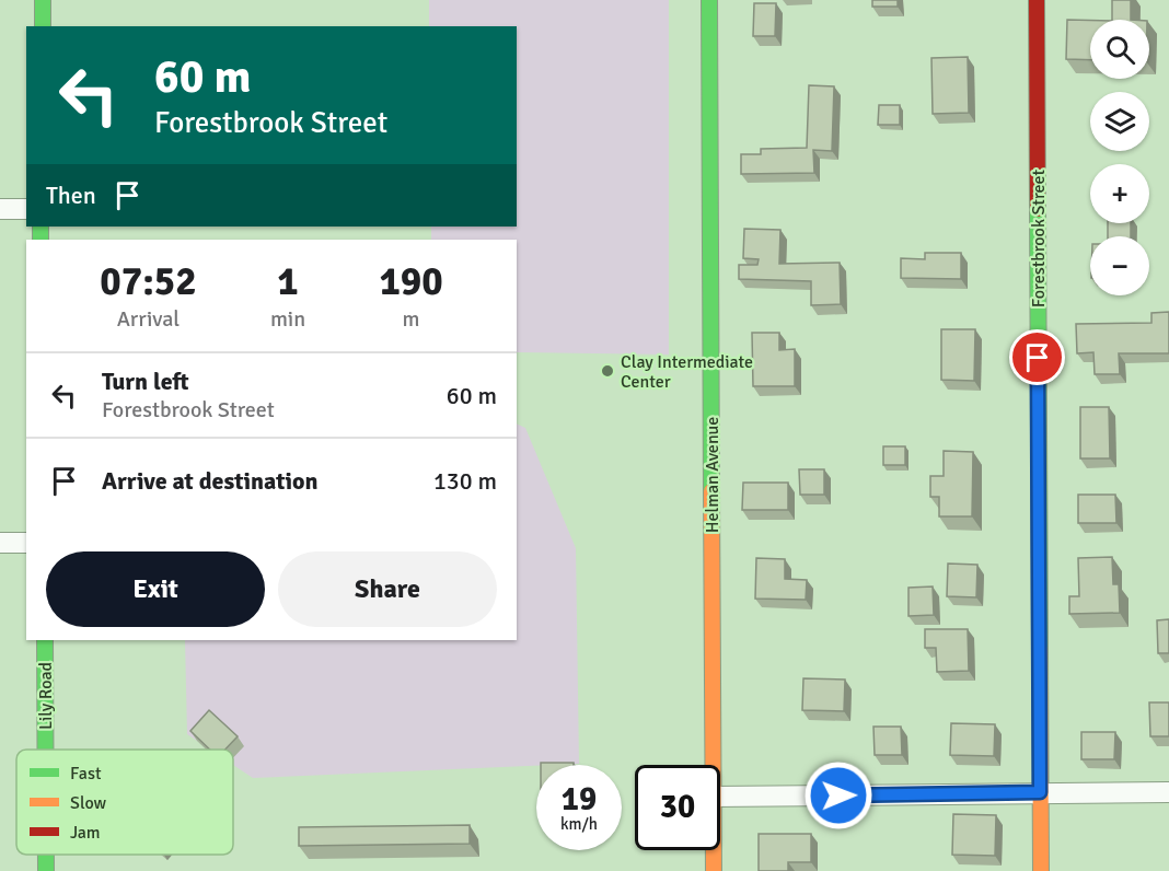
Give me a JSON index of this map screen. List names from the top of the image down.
{
  "streets": {
    "street": ["Forestbrook Street", "Helman Avenue", "Lily Road"]
  },
  "places": ["Clay Intermediate Center"],
  "legend": ["Fast", "Slow", "Jam"],
  "page": {
    "map_buttons": ["+", "−"],
    "turn": ["60 m", "Forestbrook Street"],
    "then": "Then",
    "eta": [
      "07:52",
      "Arrival",
      "1",
      "min",
      "190",
      "m"
    ],
    "list": [
      {
        "name": "Turn left",
        "note": "Forestbrook Street",
        "value": "60 m"
      },
      {
        "name": "Arrive at destination",
        "value": "130 m"
      }
    ],
    "buttons": ["Exit", "Share"],
    "speed": "19 km/h",
    "limit": "30"
  }
}
